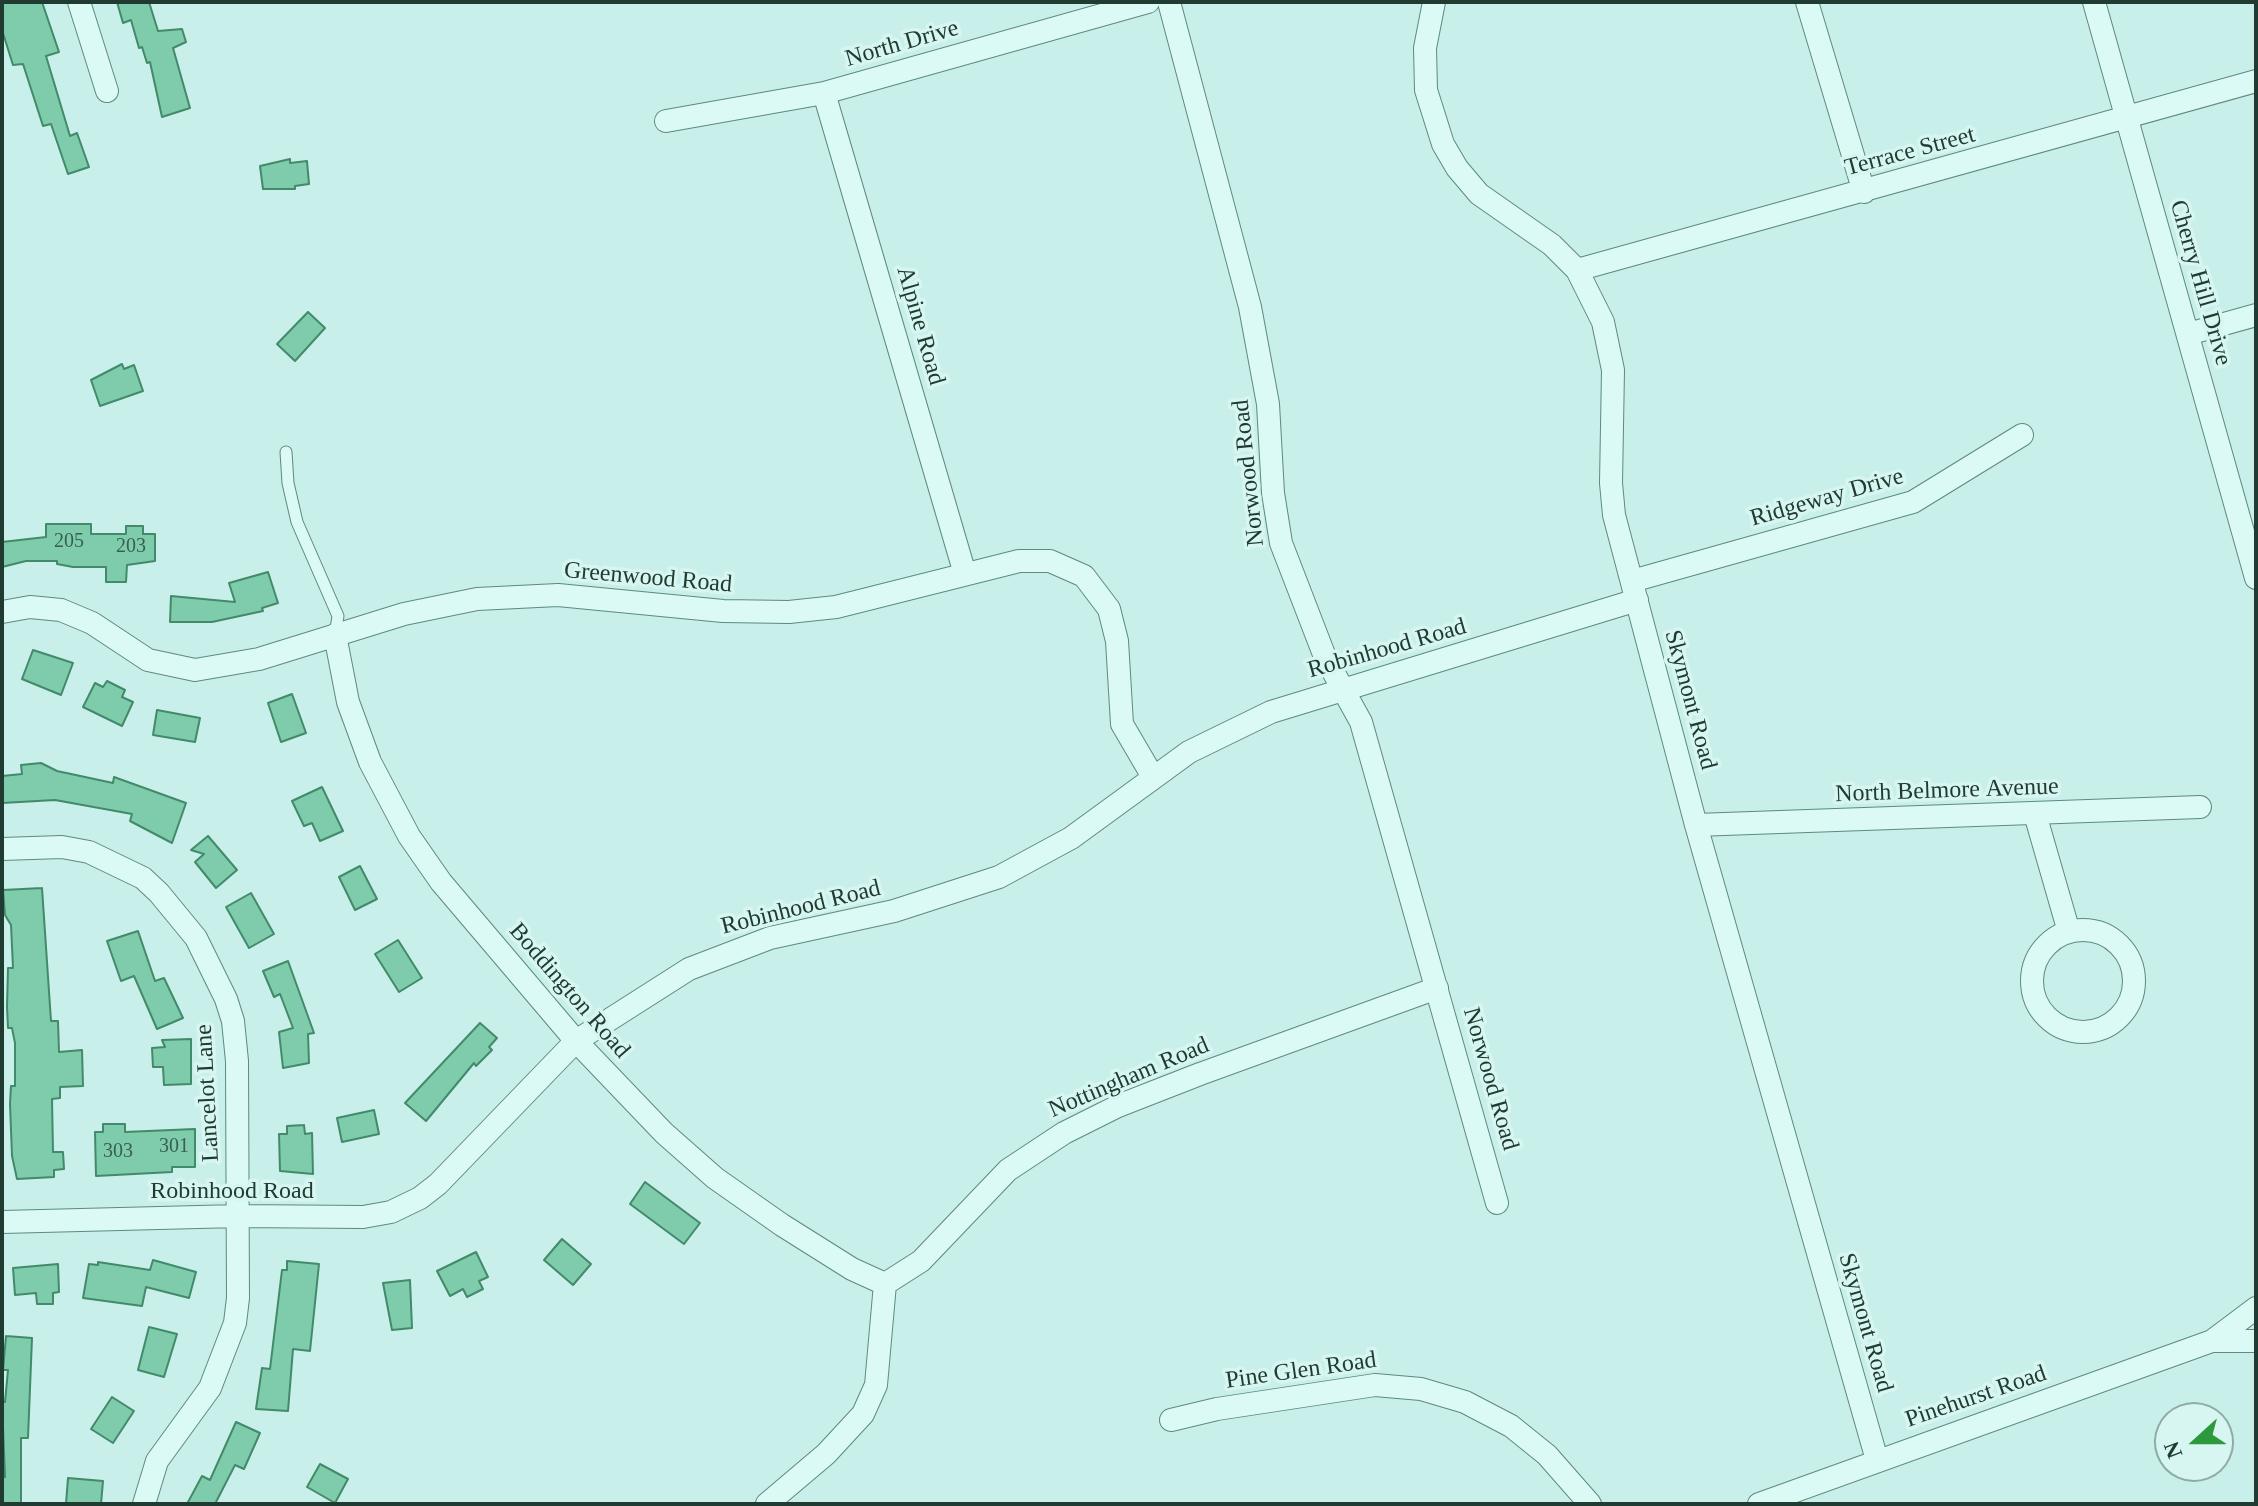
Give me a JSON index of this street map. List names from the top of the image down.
{
  "streets": {
    "street": [
      "North Drive",
      "Terrace Street",
      "Cherry Hill Drive",
      "Alpine Road",
      "Norwood Road",
      "Ridgeway Drive",
      "Greenwood Road",
      "Robinhood Road",
      "Skymont Road",
      "North Belmore Avenue",
      "Boddington Road",
      "Nottingham Road",
      "Lancelot Lane",
      "Pine Glen Road",
      "Pinehurst Road"
    ]
  },
  "crossings": [
    ["North Drive", "Alpine Road"],
    ["Terrace Street", "Cherry Hill Drive"],
    ["Terrace Street", "Skymont Road"],
    ["Alpine Road", "Greenwood Road"],
    ["Norwood Road", "Robinhood Road"],
    ["Norwood Road", "Nottingham Road"],
    ["Ridgeway Drive", "Robinhood Road"],
    ["Ridgeway Drive", "Skymont Road"],
    ["Greenwood Road", "Robinhood Road"],
    ["Greenwood Road", "Boddington Road"],
    ["Robinhood Road", "Skymont Road"],
    ["Robinhood Road", "Boddington Road"],
    ["Robinhood Road", "Lancelot Lane"],
    ["Skymont Road", "North Belmore Avenue"],
    ["Skymont Road", "Pinehurst Road"],
    ["Boddington Road", "Nottingham Road"]
  ],
  "house_numbers": [
    "205",
    "203",
    "301",
    "303"
  ],
  "north": "left"
}
